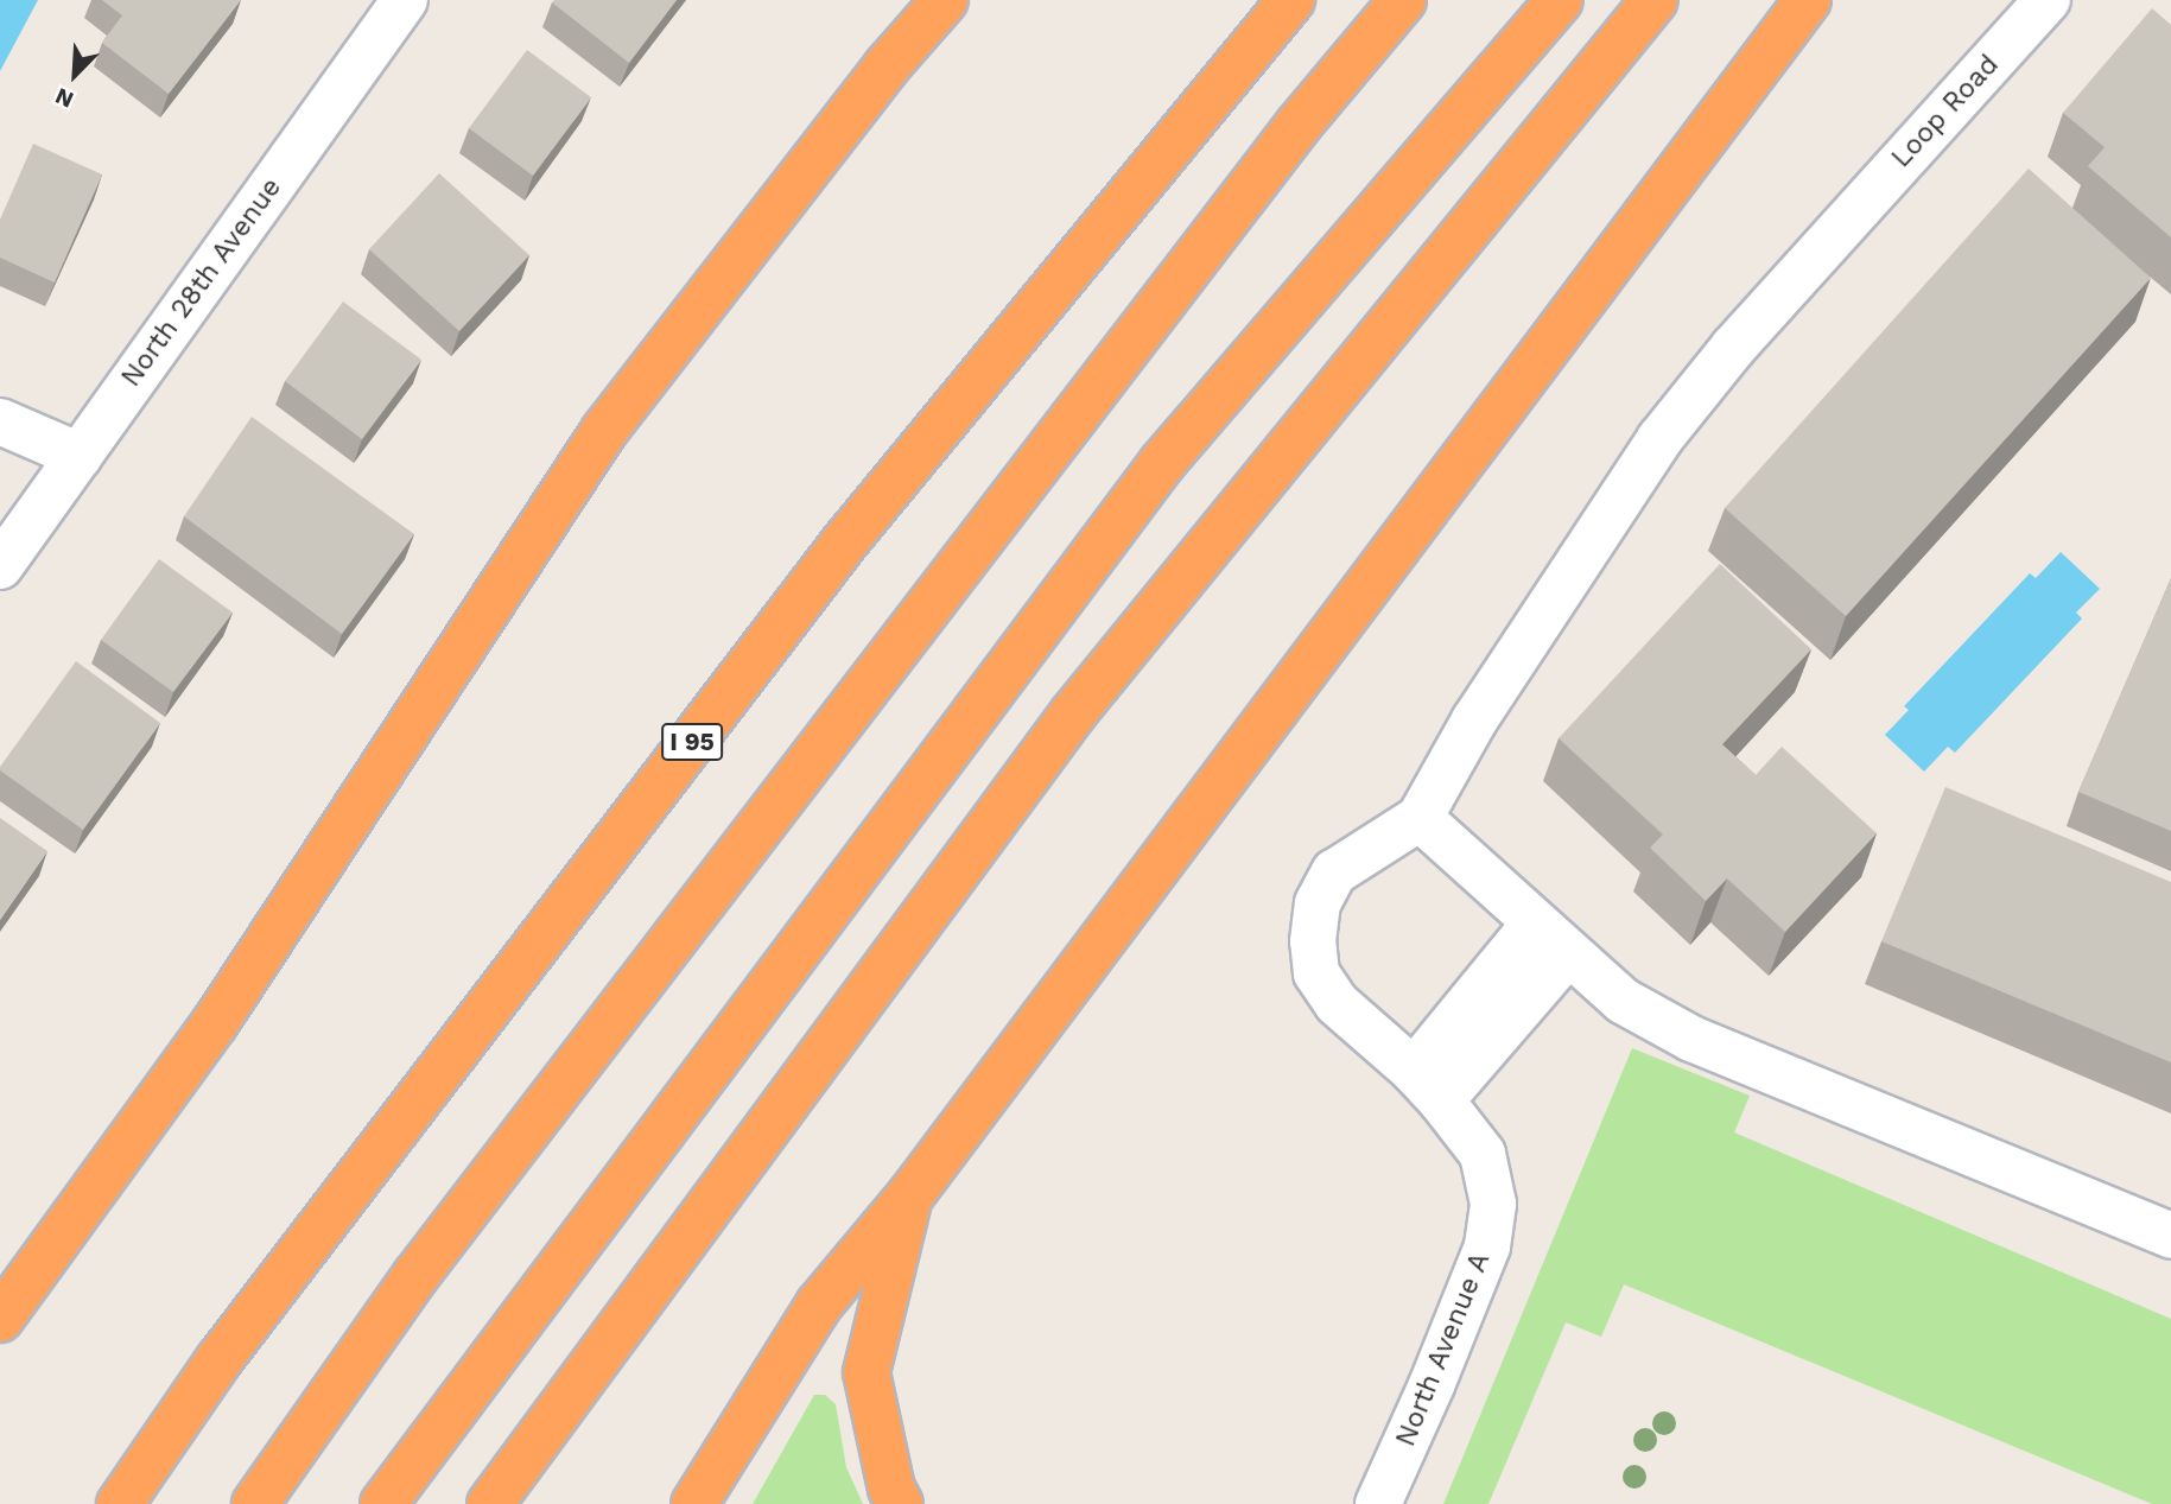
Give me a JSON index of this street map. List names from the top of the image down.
{
  "streets": {
    "highway": ["I 95"],
    "street": ["Loop Road", "North 28th Avenue", "North Avenue A"]
  },
  "crossings": [
    ["Loop Road", "North Avenue A"]
  ],
  "north": "bottom left"
}
